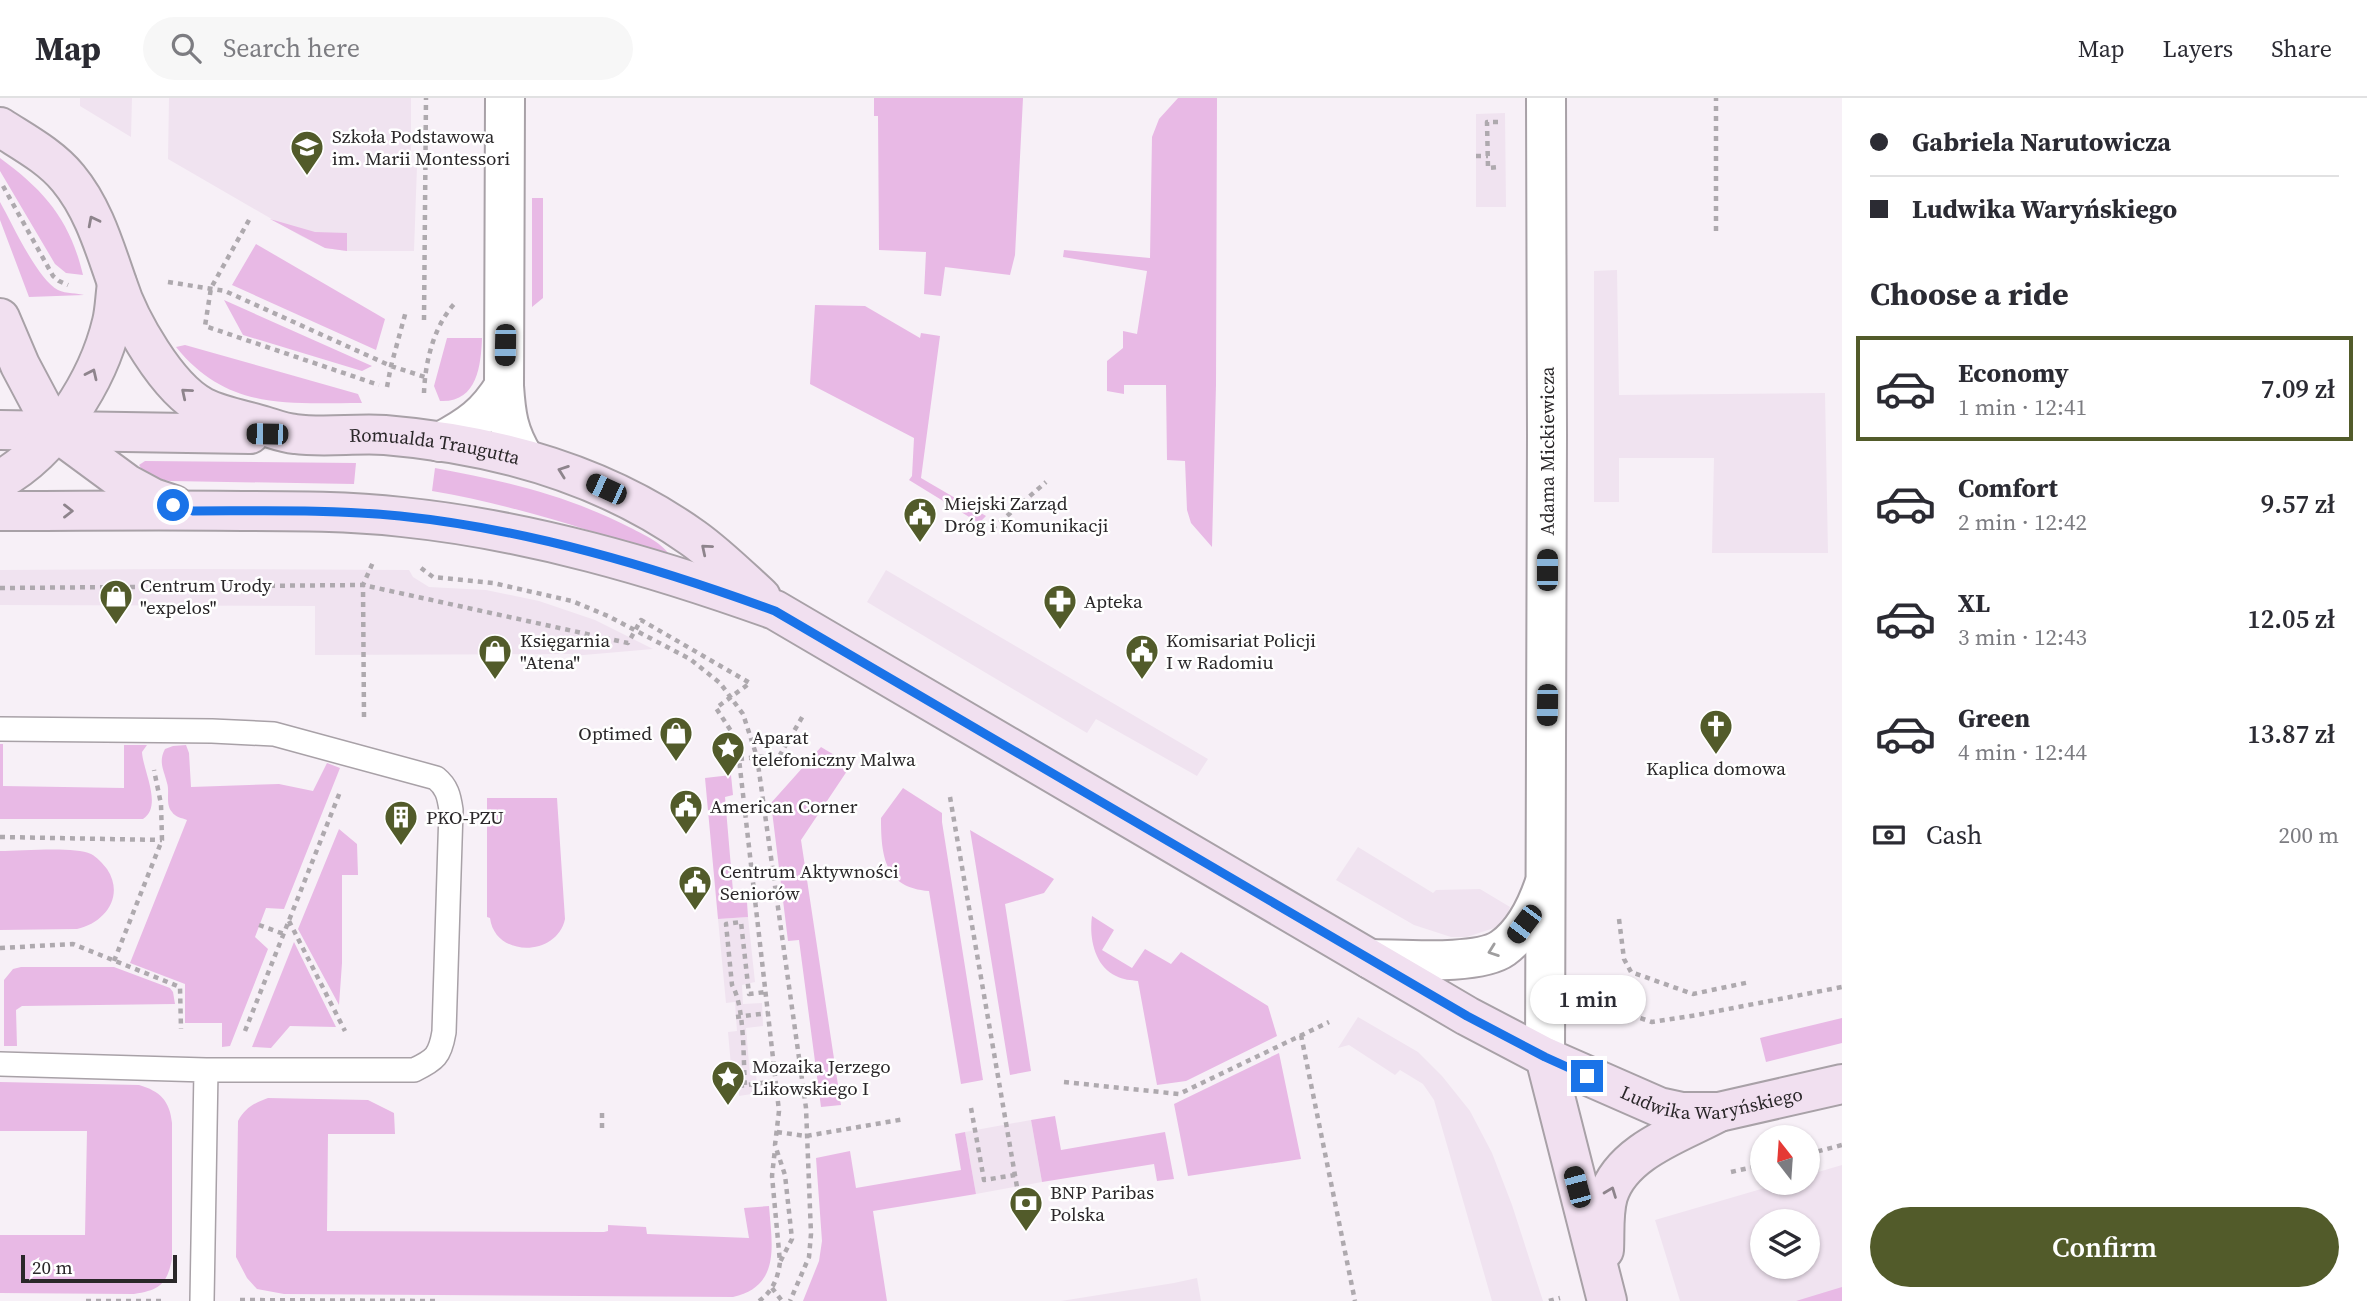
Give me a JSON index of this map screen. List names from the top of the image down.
{
  "streets": {
    "street": ["Romualda Traugutta", "Adama Mickiewicza", "Ludwika Waryńskiego"]
  },
  "crossings": [
    ["Romualda Traugutta", "Adama Mickiewicza"],
    ["Romualda Traugutta", "Ludwika Waryńskiego"],
    ["Adama Mickiewicza", "Ludwika Waryńskiego"]
  ],
  "places": {
    "school or university": ["Szkoła Podstawowa im. Marii Montessori"],
    "public building": [
      "Miejski Zarząd Dróg i Komunikacji",
      "Komisariat Policji I w Radomiu",
      "American Corner",
      "Centrum Aktywności Seniorów"
    ],
    "shop": ["Centrum Urody \"expelos\"", "Księgarnia \"Atena\"", "Optimed"],
    "pharmacy": ["Apteka"],
    "church": ["Kaplica domowa"],
    "place": ["Aparat telefoniczny Malwa", "Mozaika Jerzego Likowskiego I"],
    "building": ["PKO-PZU"],
    "bank": ["BNP Paribas Polska"]
  },
  "scale_bar": "20 m",
  "north": "top",
  "page": {
    "header": "Map",
    "search": "Search here",
    "nav": ["Map", "Layers", "Share"],
    "banner": ["Gabriela Narutowicza", "Ludwika Waryńskiego"],
    "heading": "Choose a ride",
    "list": [
      {
        "name": "Economy",
        "note": "1 min · 12:41",
        "value": "7.09 zł"
      },
      {
        "name": "Comfort",
        "note": "2 min · 12:42",
        "value": "9.57 zł"
      },
      {
        "name": "XL",
        "note": "3 min · 12:43",
        "value": "12.05 zł"
      },
      {
        "name": "Green",
        "note": "4 min · 12:44",
        "value": "13.87 zł"
      }
    ],
    "pay": ["Cash", "200 m"],
    "bubble": "1 min",
    "buttons": "Confirm",
    "scale": "20 m"
  }
}
